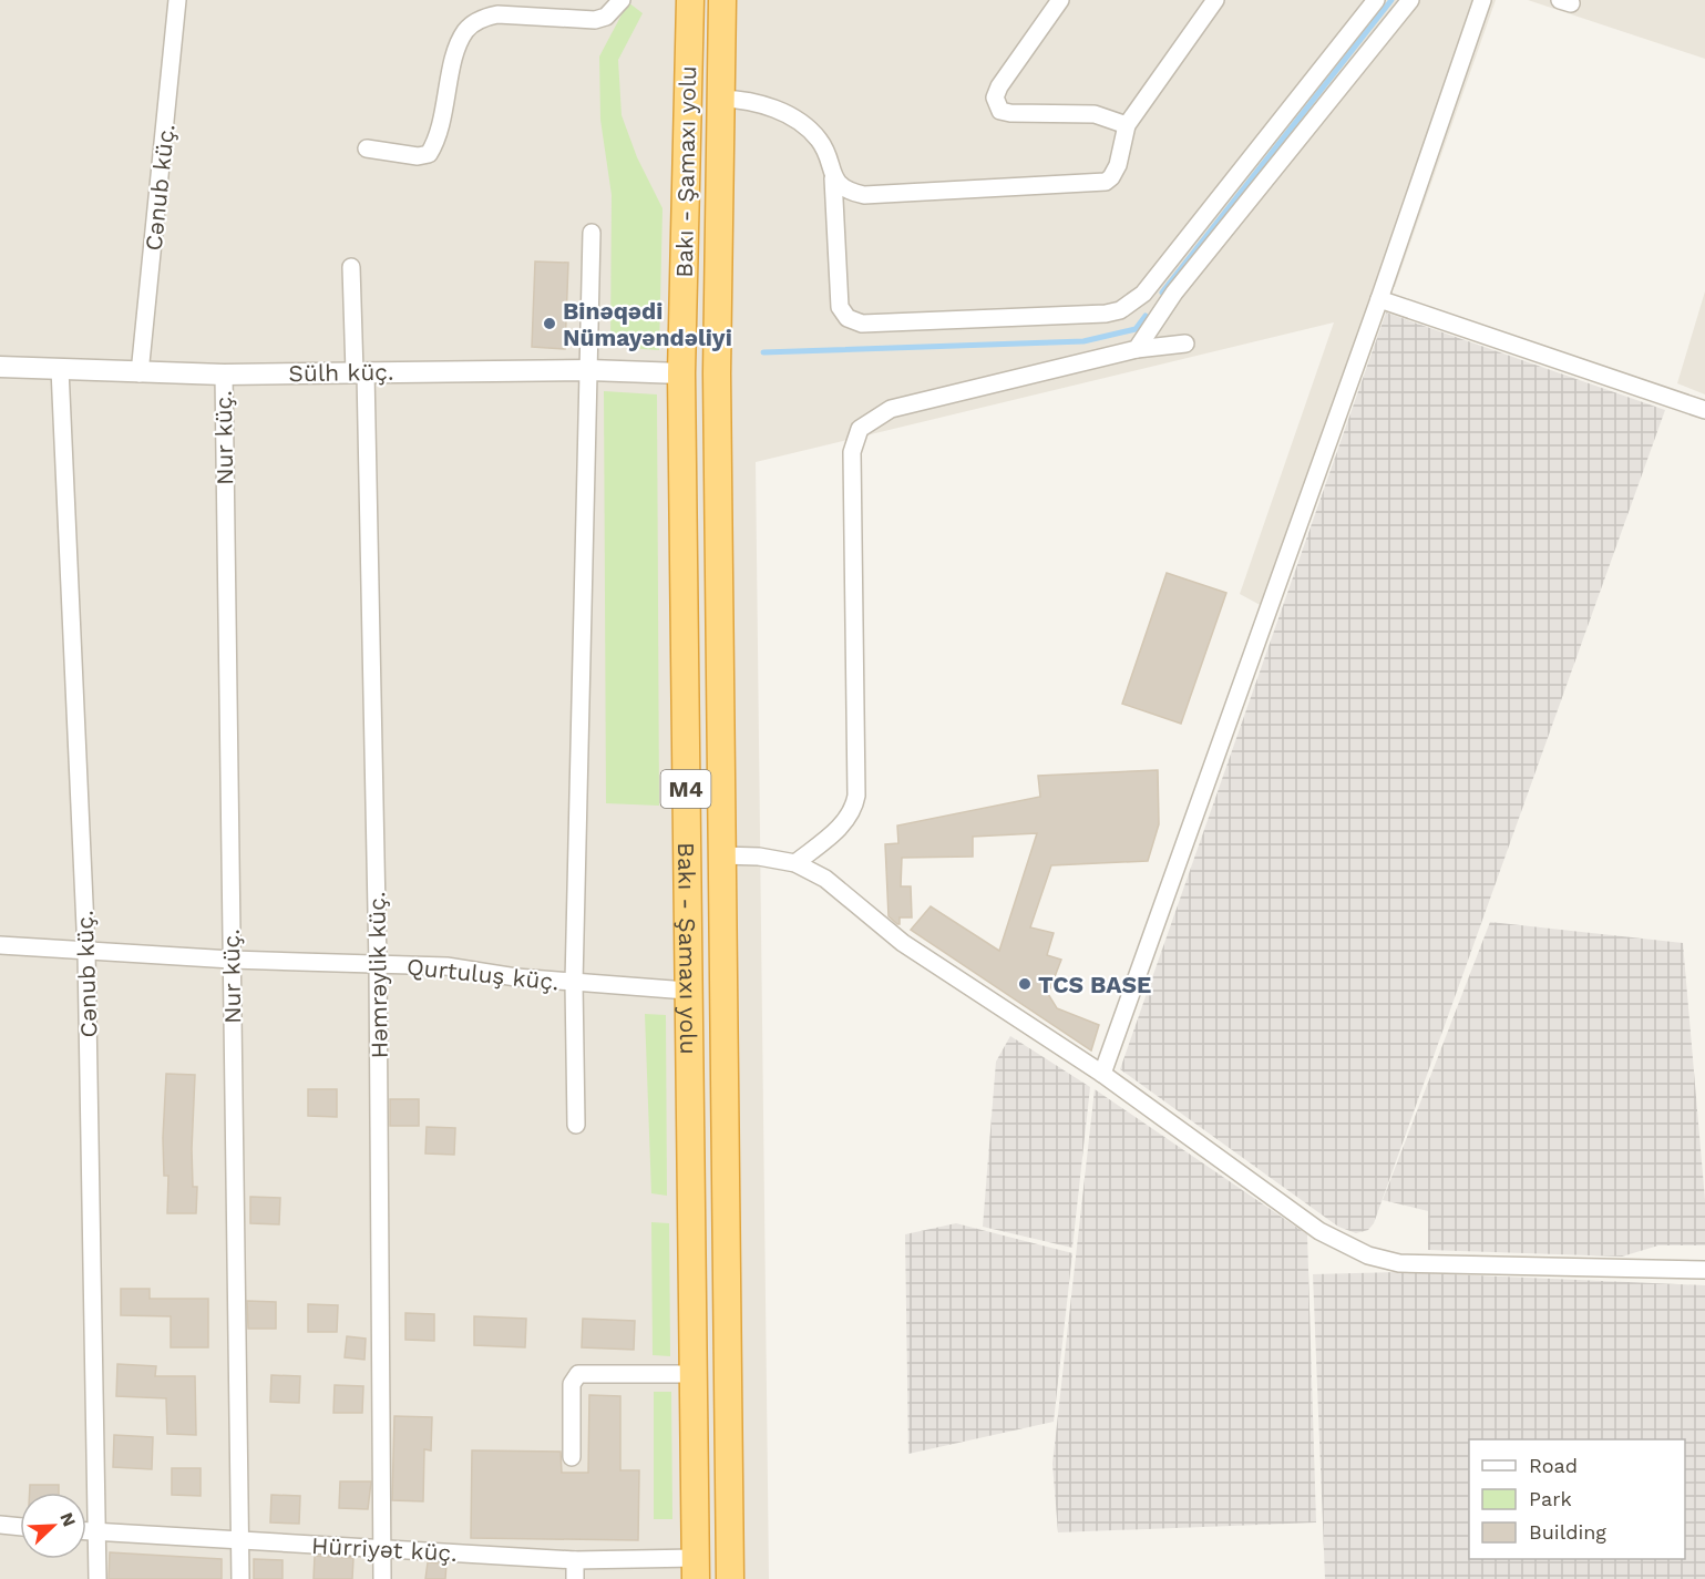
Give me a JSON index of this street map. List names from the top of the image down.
{
  "streets": {
    "highway": ["Bakı - Şamaxı yolu", "M4"],
    "street": [
      "Cənub küç.",
      "Sülh küç.",
      "Nur küç.",
      "Qurtuluş küç.",
      "Həmrəylik küç.",
      "Hürriyət küç."
    ]
  },
  "crossings": [
    ["Bakı - Şamaxı yolu", "Sülh küç."],
    ["Bakı - Şamaxı yolu", "Qurtuluş küç."],
    ["Bakı - Şamaxı yolu", "Hürriyət küç."],
    ["Cənub küç.", "Sülh küç."],
    ["Cənub küç.", "Qurtuluş küç."],
    ["Cənub küç.", "Hürriyət küç."],
    ["Sülh küç.", "Nur küç."],
    ["Sülh küç.", "Həmrəylik küç."],
    ["Nur küç.", "Qurtuluş küç."],
    ["Nur küç.", "Hürriyət küç."],
    ["Qurtuluş küç.", "Həmrəylik küç."],
    ["Həmrəylik küç.", "Hürriyət küç."]
  ],
  "places": ["Binəqədi Nümayəndəliyi", "TCS BASE"],
  "legend": ["Road", "Park", "Building"],
  "north": "top right"
}
